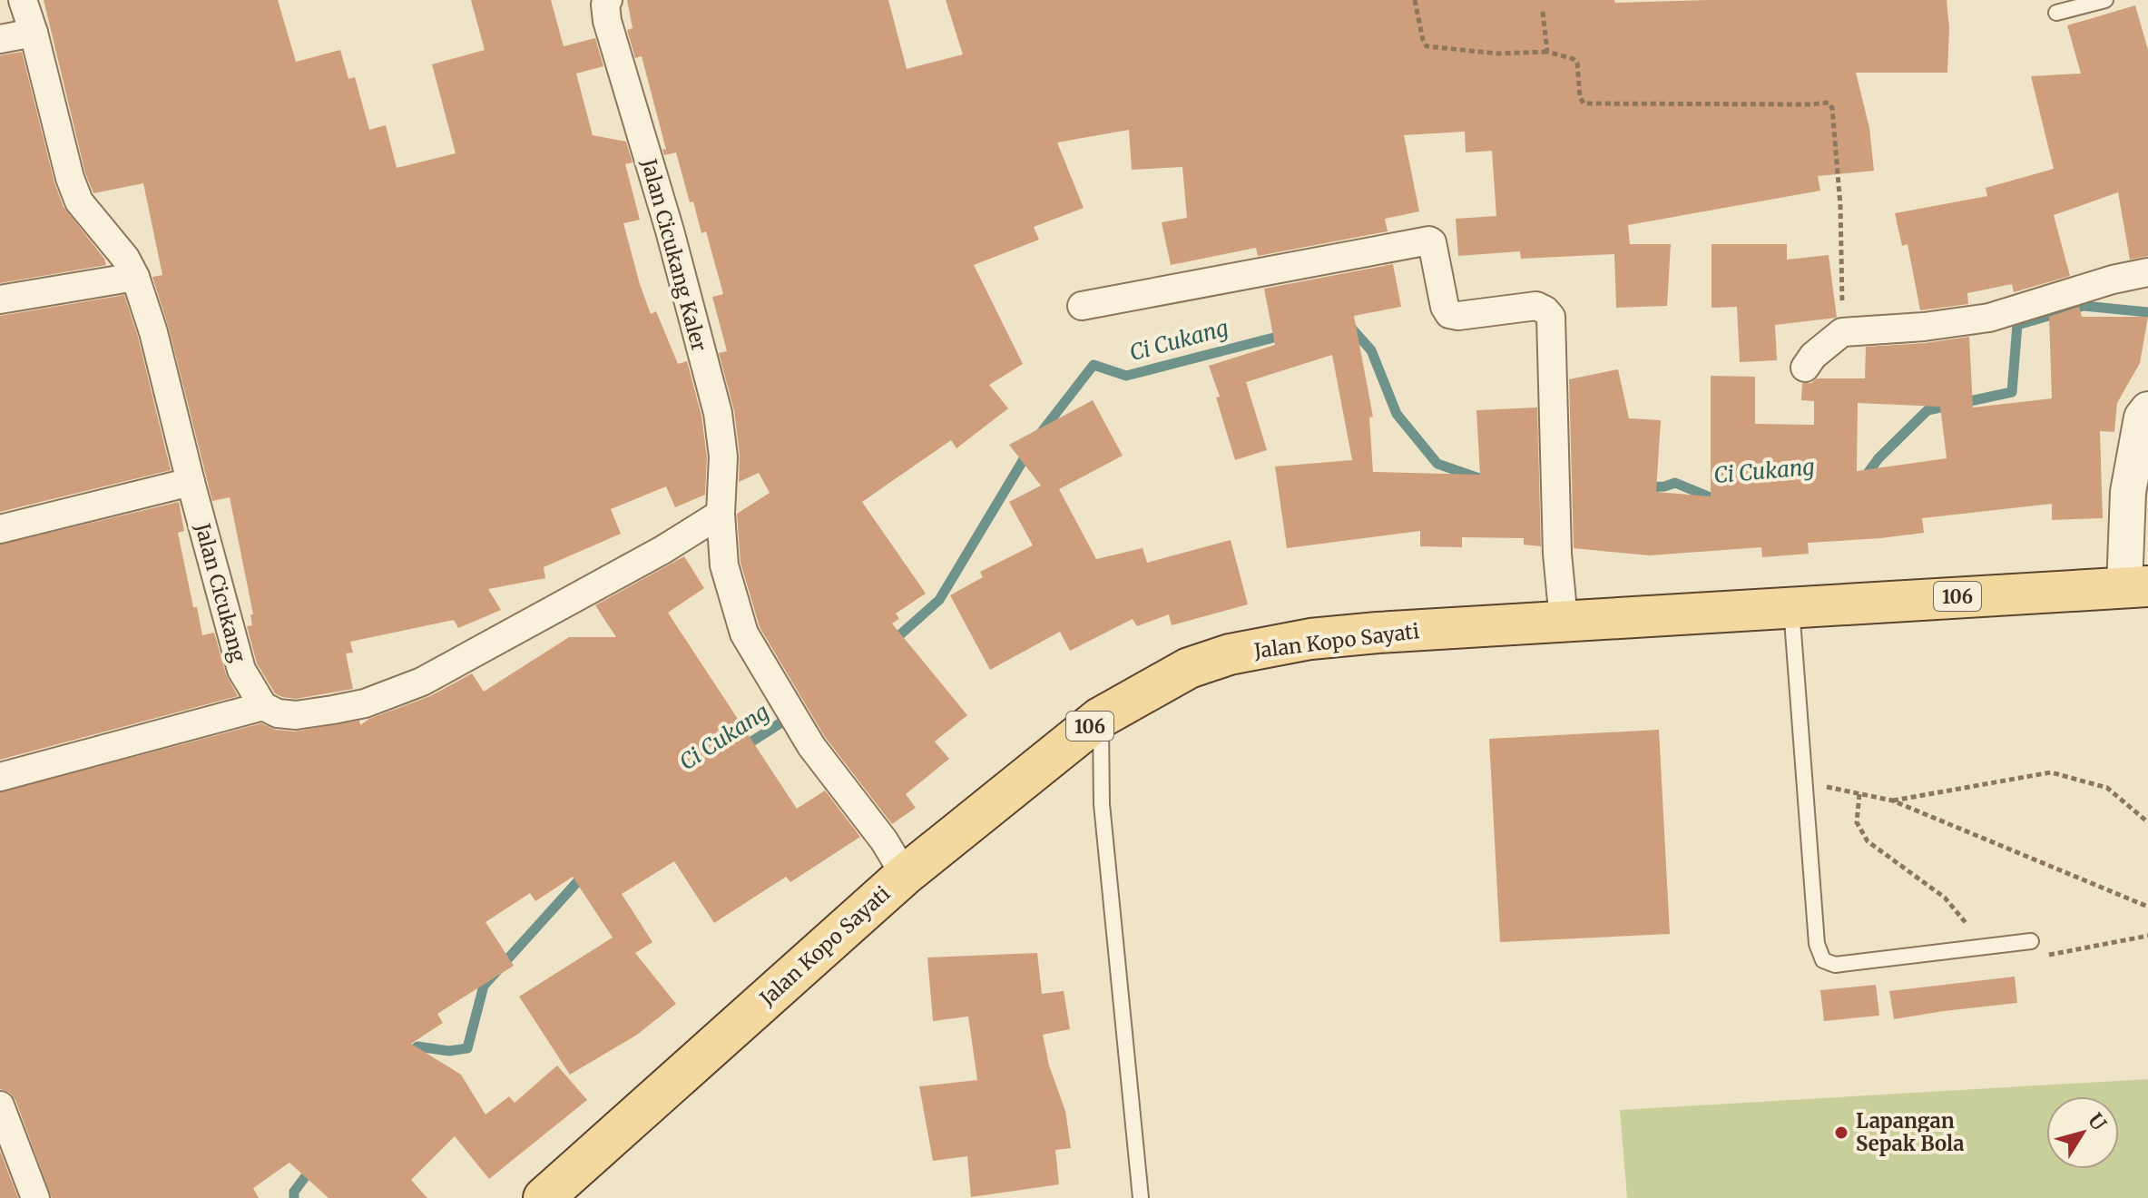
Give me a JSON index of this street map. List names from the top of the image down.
{
  "streets": {
    "main road": ["106", "Jalan Kopo Sayati"],
    "street": ["Jalan Cicukang Kaler", "Jalan Cicukang"]
  },
  "crossings": [
    ["Jalan Cicukang Kaler", "Jalan Kopo Sayati"]
  ],
  "water": ["Ci Cukang"],
  "places": ["Lapangan Sepak Bola"],
  "north": "top right"
}
